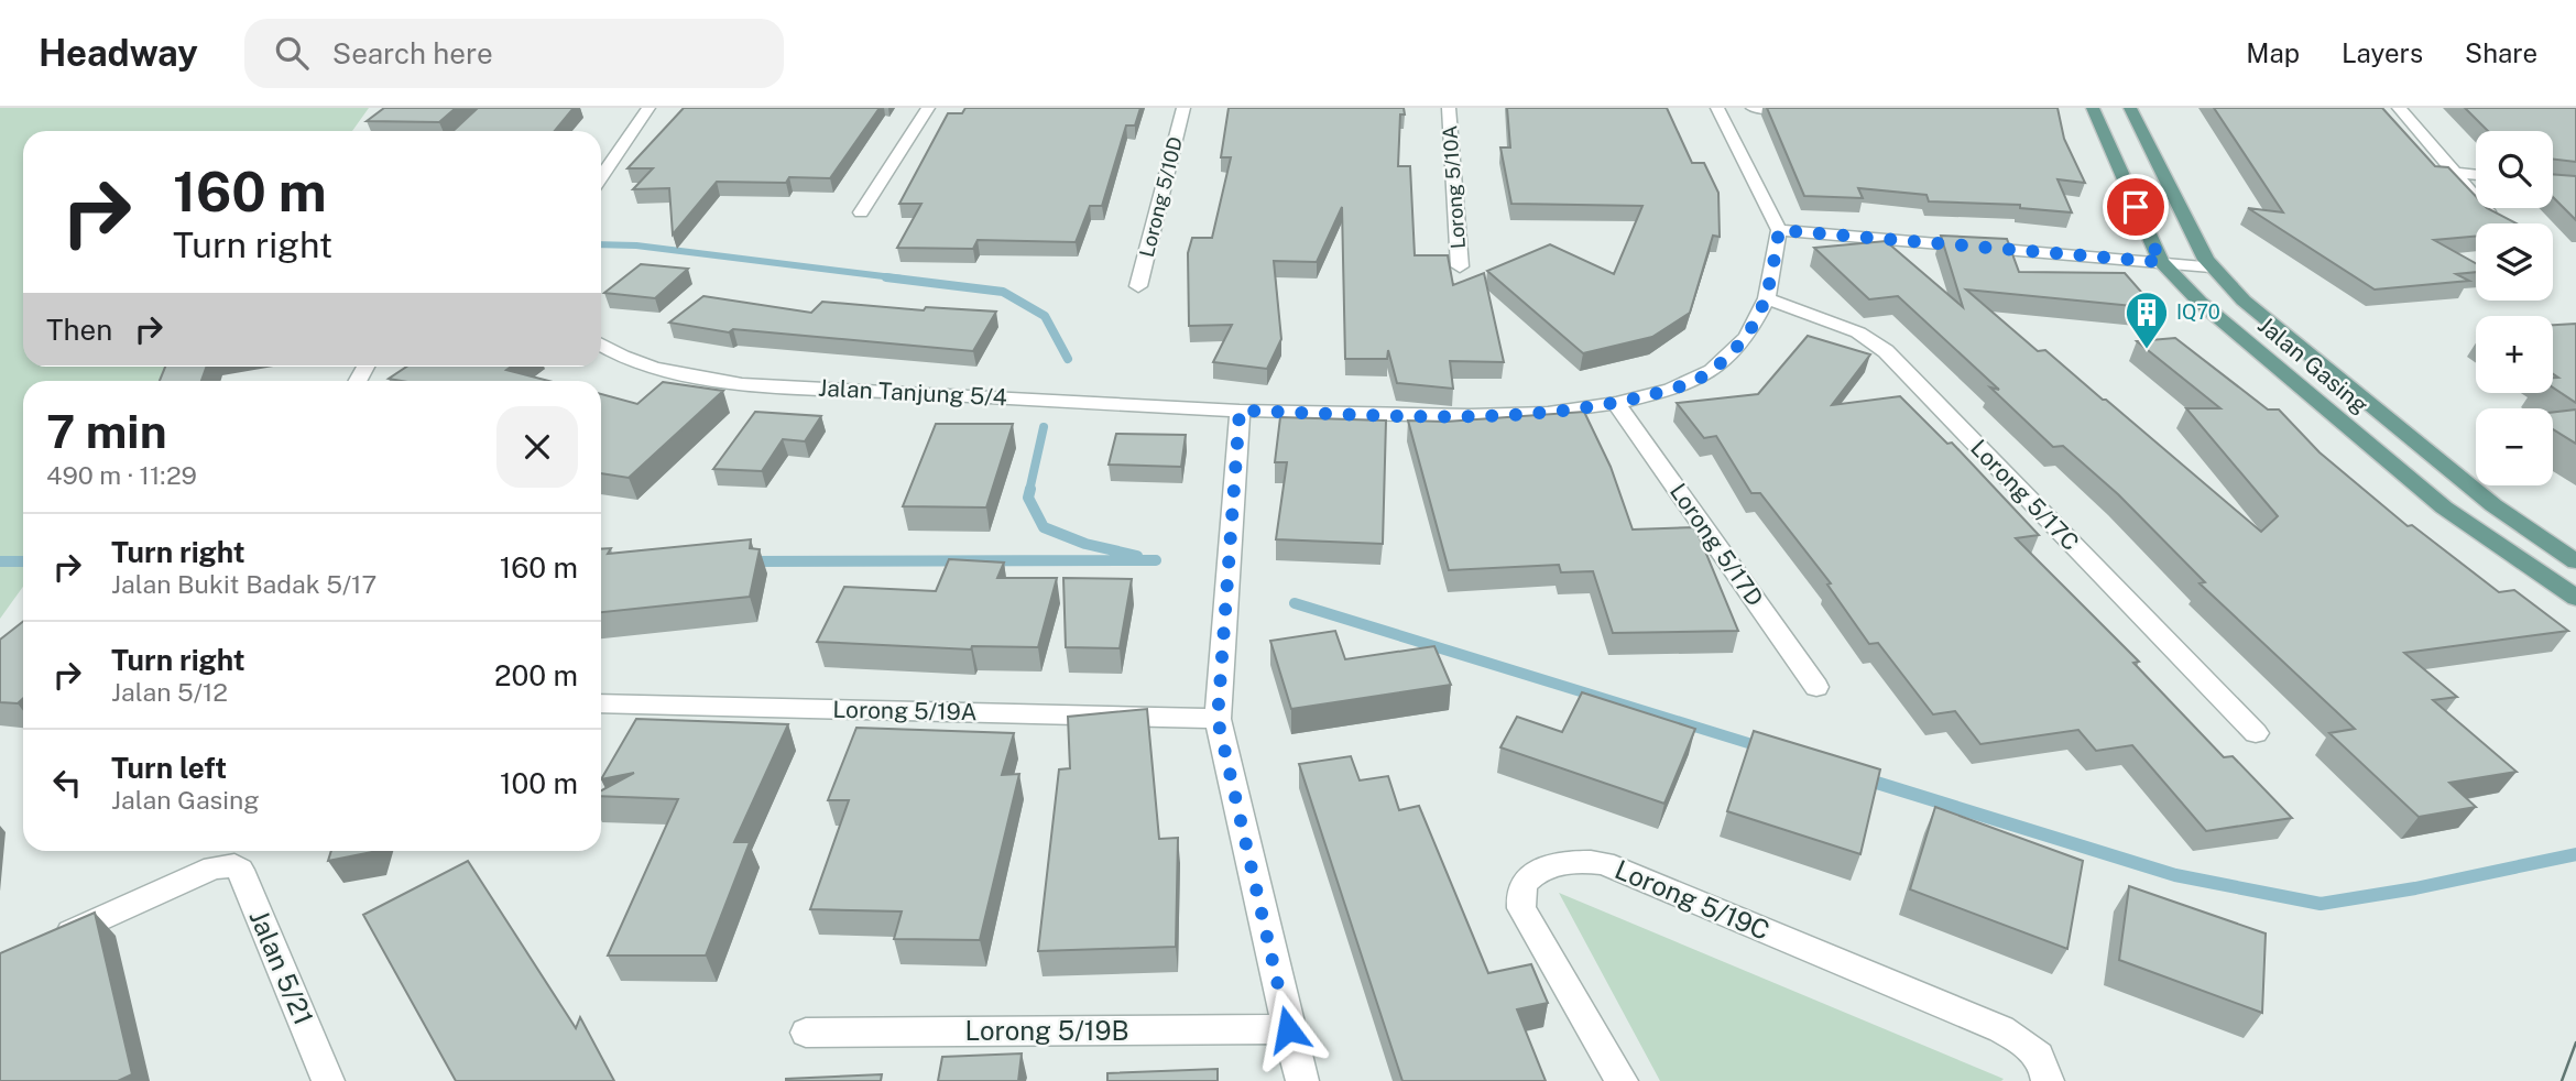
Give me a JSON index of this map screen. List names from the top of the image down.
{
  "streets": {
    "main road": ["Jalan Gasing"],
    "street": [
      "Lorong 5/10A",
      "Lorong 5/10D",
      "Jalan Tanjung 5/4",
      "Lorong 5/17C",
      "Lorong 5/17D",
      "Lorong 5/19A",
      "Lorong 5/19C",
      "Jalan 5/21",
      "Lorong 5/19B"
    ]
  },
  "crossings": [
    ["Jalan Tanjung 5/4", "Lorong 5/17C"],
    ["Jalan Tanjung 5/4", "Lorong 5/17D"]
  ],
  "places": {
    "building": ["IQ70"]
  },
  "page": {
    "header": "Headway",
    "search": "Search here",
    "nav": ["Map", "Layers", "Share"],
    "map_buttons": ["+", "−"],
    "turn": ["160 m", "Turn right"],
    "then": "Then",
    "heading": ["7 min", "490 m · 11:29"],
    "list": [
      {
        "name": "Turn right",
        "note": "Jalan Bukit Badak 5/17",
        "value": "160 m"
      },
      {
        "name": "Turn right",
        "note": "Jalan 5/12",
        "value": "200 m"
      },
      {
        "name": "Turn left",
        "note": "Jalan Gasing",
        "value": "100 m"
      }
    ]
  }
}
